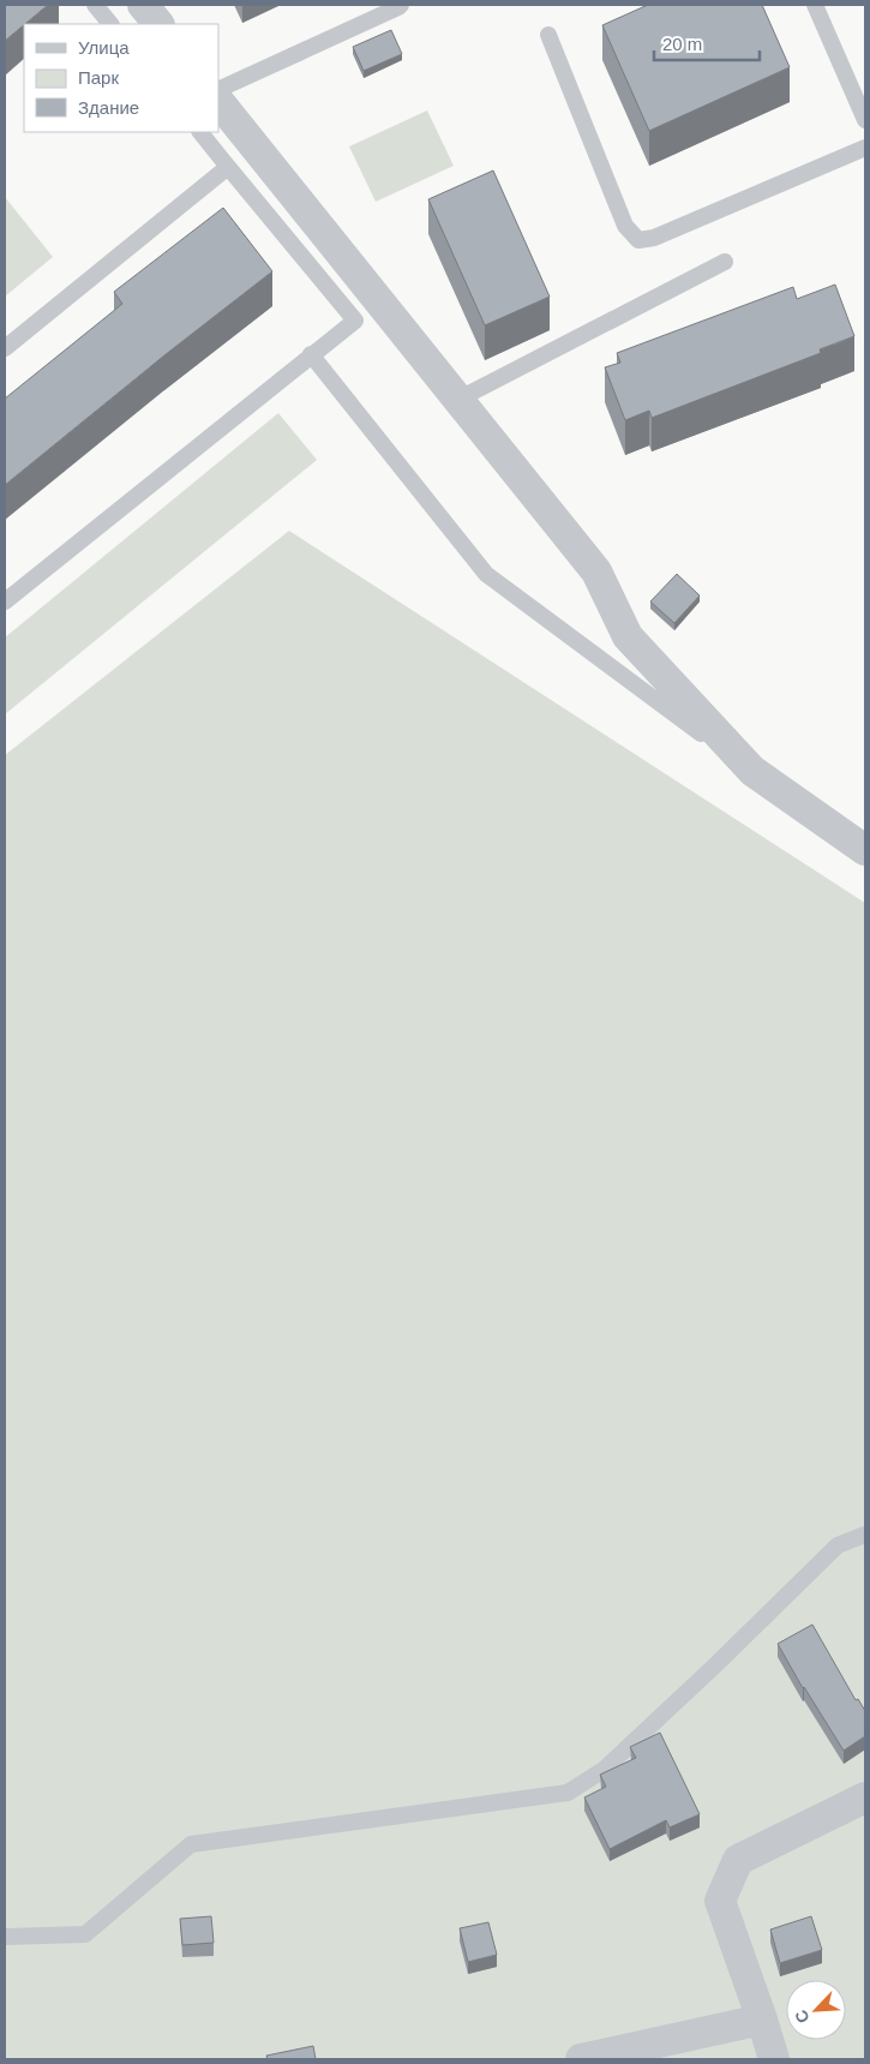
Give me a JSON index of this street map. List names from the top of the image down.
{
  "legend": ["Улица", "Парк", "Здание"],
  "scale_bar": "20 m",
  "north": "bottom left"
}
